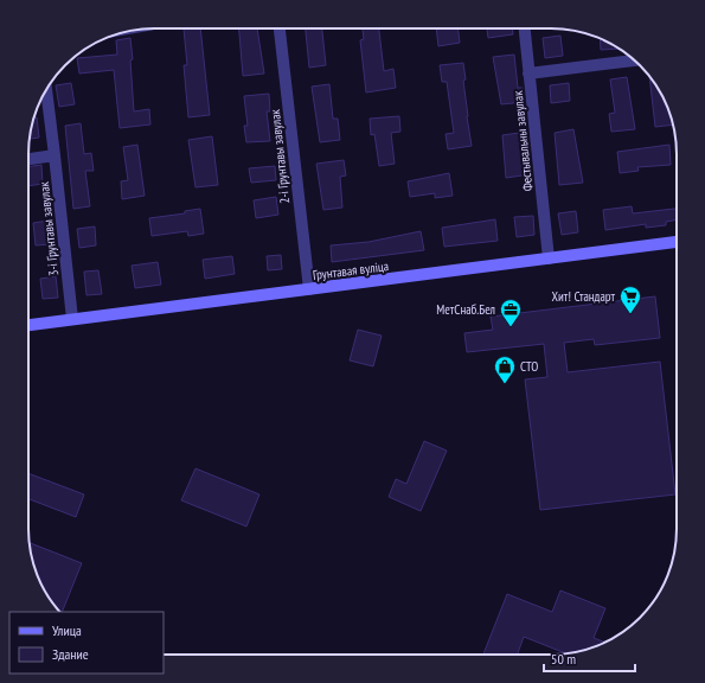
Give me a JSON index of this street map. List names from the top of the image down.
{
  "streets": {
    "main road": ["Грунтавая вуліца"],
    "street": ["Фестывальны завулак", "2-і Грунтавы завулак", "3-і Грунтавы завулак"]
  },
  "crossings": [
    ["Фестывальны завулак", "Грунтавая вуліца"],
    ["2-і Грунтавы завулак", "Грунтавая вуліца"],
    ["3-і Грунтавы завулак", "Грунтавая вуліца"]
  ],
  "places": {
    "supermarket": ["Хит! Стандарт"],
    "office": ["МетСнаб.Бел"],
    "shop": ["СТО"]
  },
  "legend": ["Улица", "Здание"],
  "scale_bar": "50 m"
}
